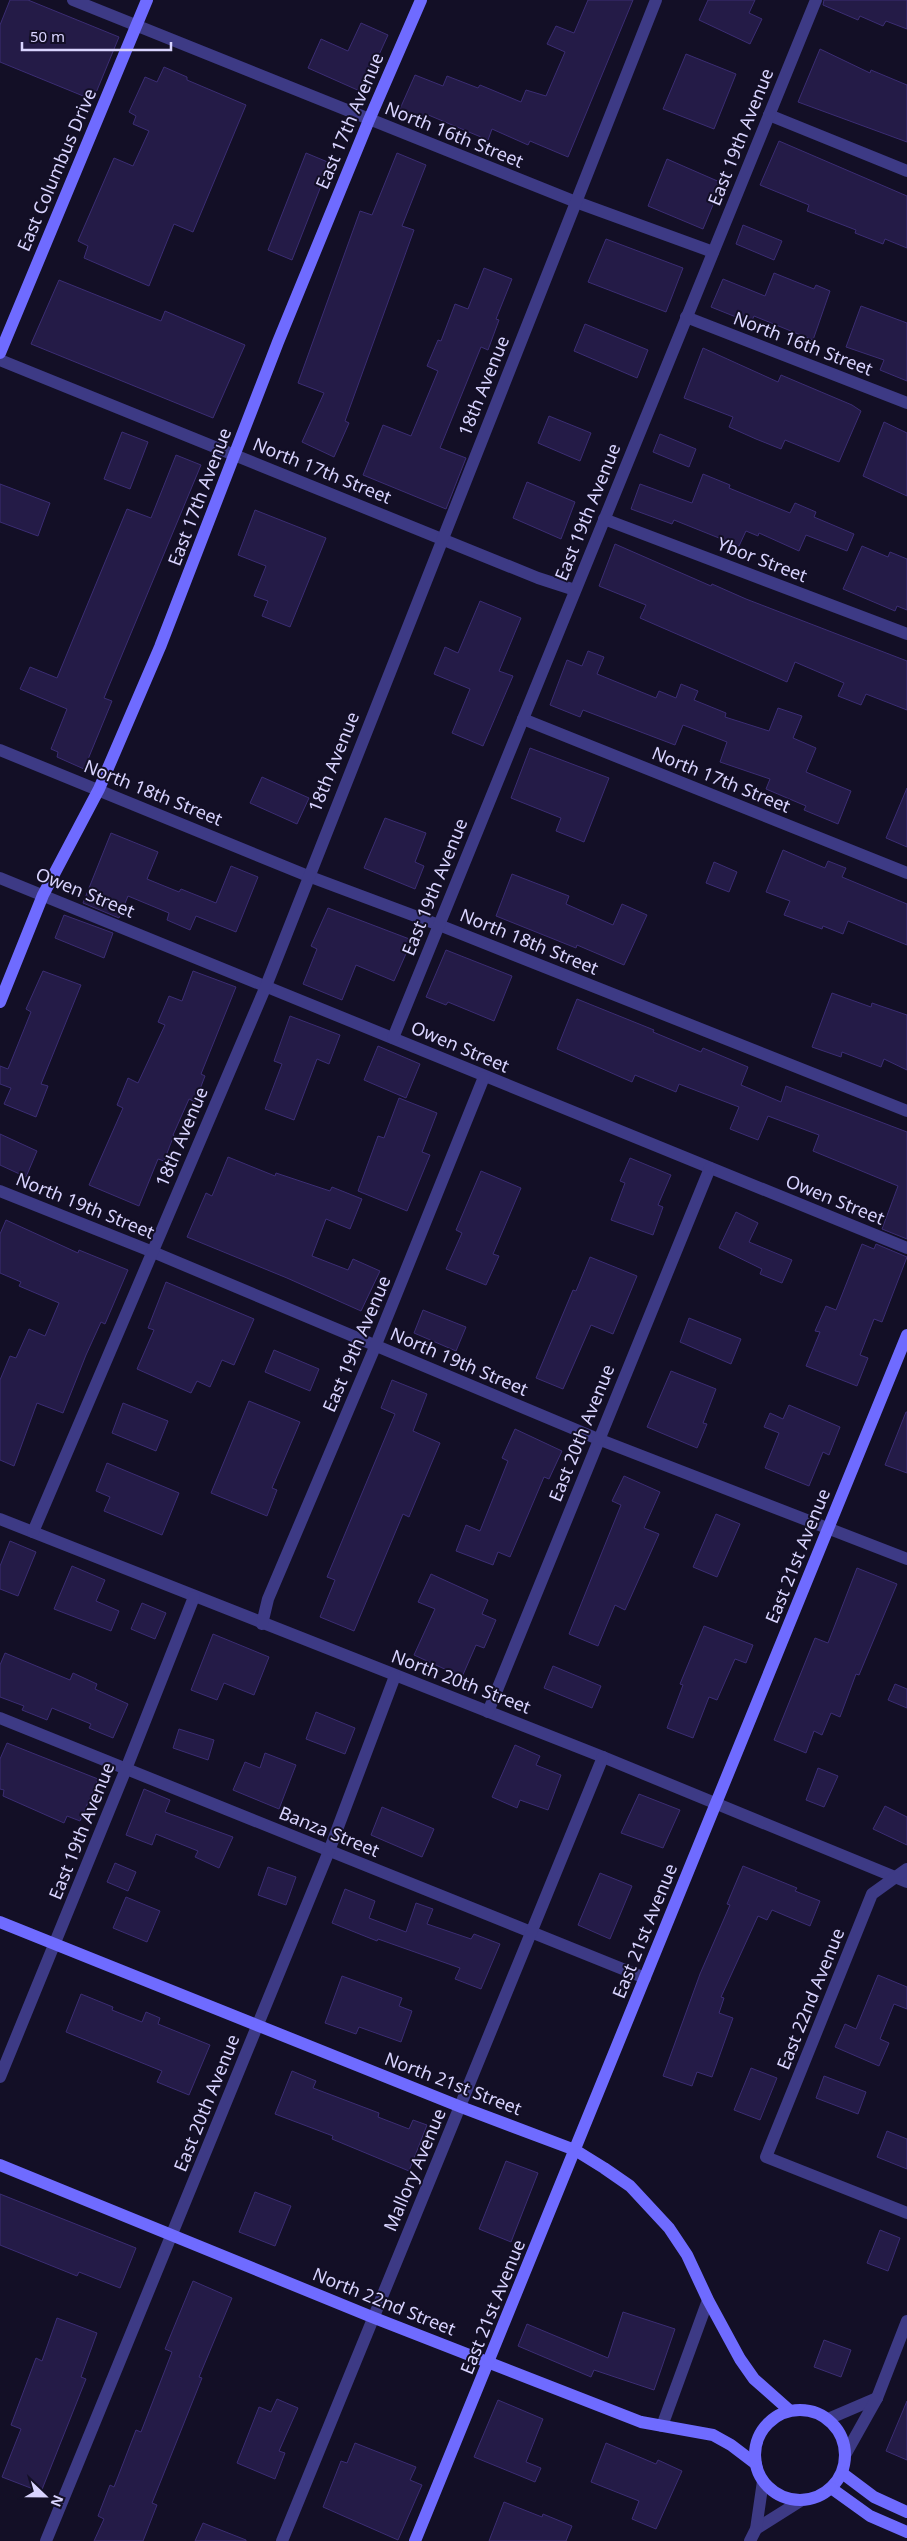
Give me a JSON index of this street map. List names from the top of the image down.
{
  "streets": {
    "main road": [
      "East 17th Avenue",
      "East Columbus Drive",
      "East 21st Avenue",
      "North 21st Street",
      "North 22nd Street"
    ],
    "street": [
      "North 16th Street",
      "East 19th Avenue",
      "18th Avenue",
      "North 17th Street",
      "Ybor Street",
      "North 18th Street",
      "Owen Street",
      "North 19th Street",
      "East 20th Avenue",
      "North 20th Street",
      "Banza Street",
      "East 22nd Avenue",
      "Mallory Avenue"
    ]
  },
  "crossings": [
    ["East 17th Avenue", "North 16th Street"],
    ["East 17th Avenue", "North 17th Street"],
    ["East 17th Avenue", "North 18th Street"],
    ["East 17th Avenue", "Owen Street"],
    ["North 16th Street", "East 19th Avenue"],
    ["North 16th Street", "East Columbus Drive"],
    ["North 16th Street", "18th Avenue"],
    ["East 19th Avenue", "North 17th Street"],
    ["East 19th Avenue", "Ybor Street"],
    ["East 19th Avenue", "North 18th Street"],
    ["East 19th Avenue", "Owen Street"],
    ["East 19th Avenue", "North 19th Street"],
    ["East 19th Avenue", "North 20th Street"],
    ["East 19th Avenue", "Banza Street"],
    ["East 19th Avenue", "North 21st Street"],
    ["18th Avenue", "North 17th Street"],
    ["18th Avenue", "North 18th Street"],
    ["18th Avenue", "Owen Street"],
    ["18th Avenue", "North 19th Street"],
    ["18th Avenue", "North 20th Street"],
    ["Owen Street", "East 20th Avenue"],
    ["North 19th Street", "East 20th Avenue"],
    ["North 19th Street", "East 21st Avenue"],
    ["East 20th Avenue", "North 20th Street"],
    ["East 20th Avenue", "Banza Street"],
    ["East 20th Avenue", "North 21st Street"],
    ["East 20th Avenue", "North 22nd Street"],
    ["East 21st Avenue", "North 20th Street"],
    ["East 21st Avenue", "Banza Street"],
    ["East 21st Avenue", "North 21st Street"],
    ["East 21st Avenue", "North 22nd Street"],
    ["North 20th Street", "East 22nd Avenue"],
    ["North 20th Street", "Mallory Avenue"],
    ["Banza Street", "Mallory Avenue"],
    ["North 21st Street", "Mallory Avenue"],
    ["North 21st Street", "North 22nd Street"],
    ["Mallory Avenue", "North 22nd Street"]
  ],
  "scale_bar": "50 m",
  "north": "right"
}
